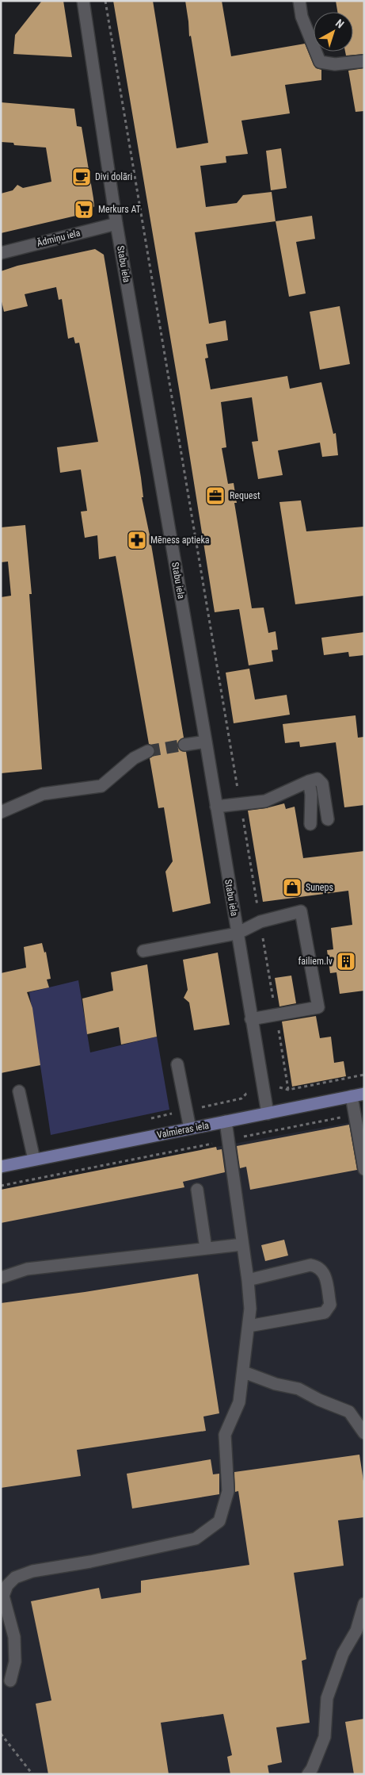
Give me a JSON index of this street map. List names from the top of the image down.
{
  "streets": {
    "main road": ["Valmieras iela"],
    "street": ["Ādmiņu iela", "Stabu iela"]
  },
  "crossings": [
    ["Ādmiņu iela", "Stabu iela"],
    ["Stabu iela", "Valmieras iela"]
  ],
  "places": {
    "cafe": ["Divi dolāri"],
    "supermarket": ["Merkurs AT"],
    "office": ["Request"],
    "pharmacy": ["Mēness aptieka"],
    "shop": ["Suneps"],
    "building": ["failiem.lv"]
  },
  "north": "top right"
}
